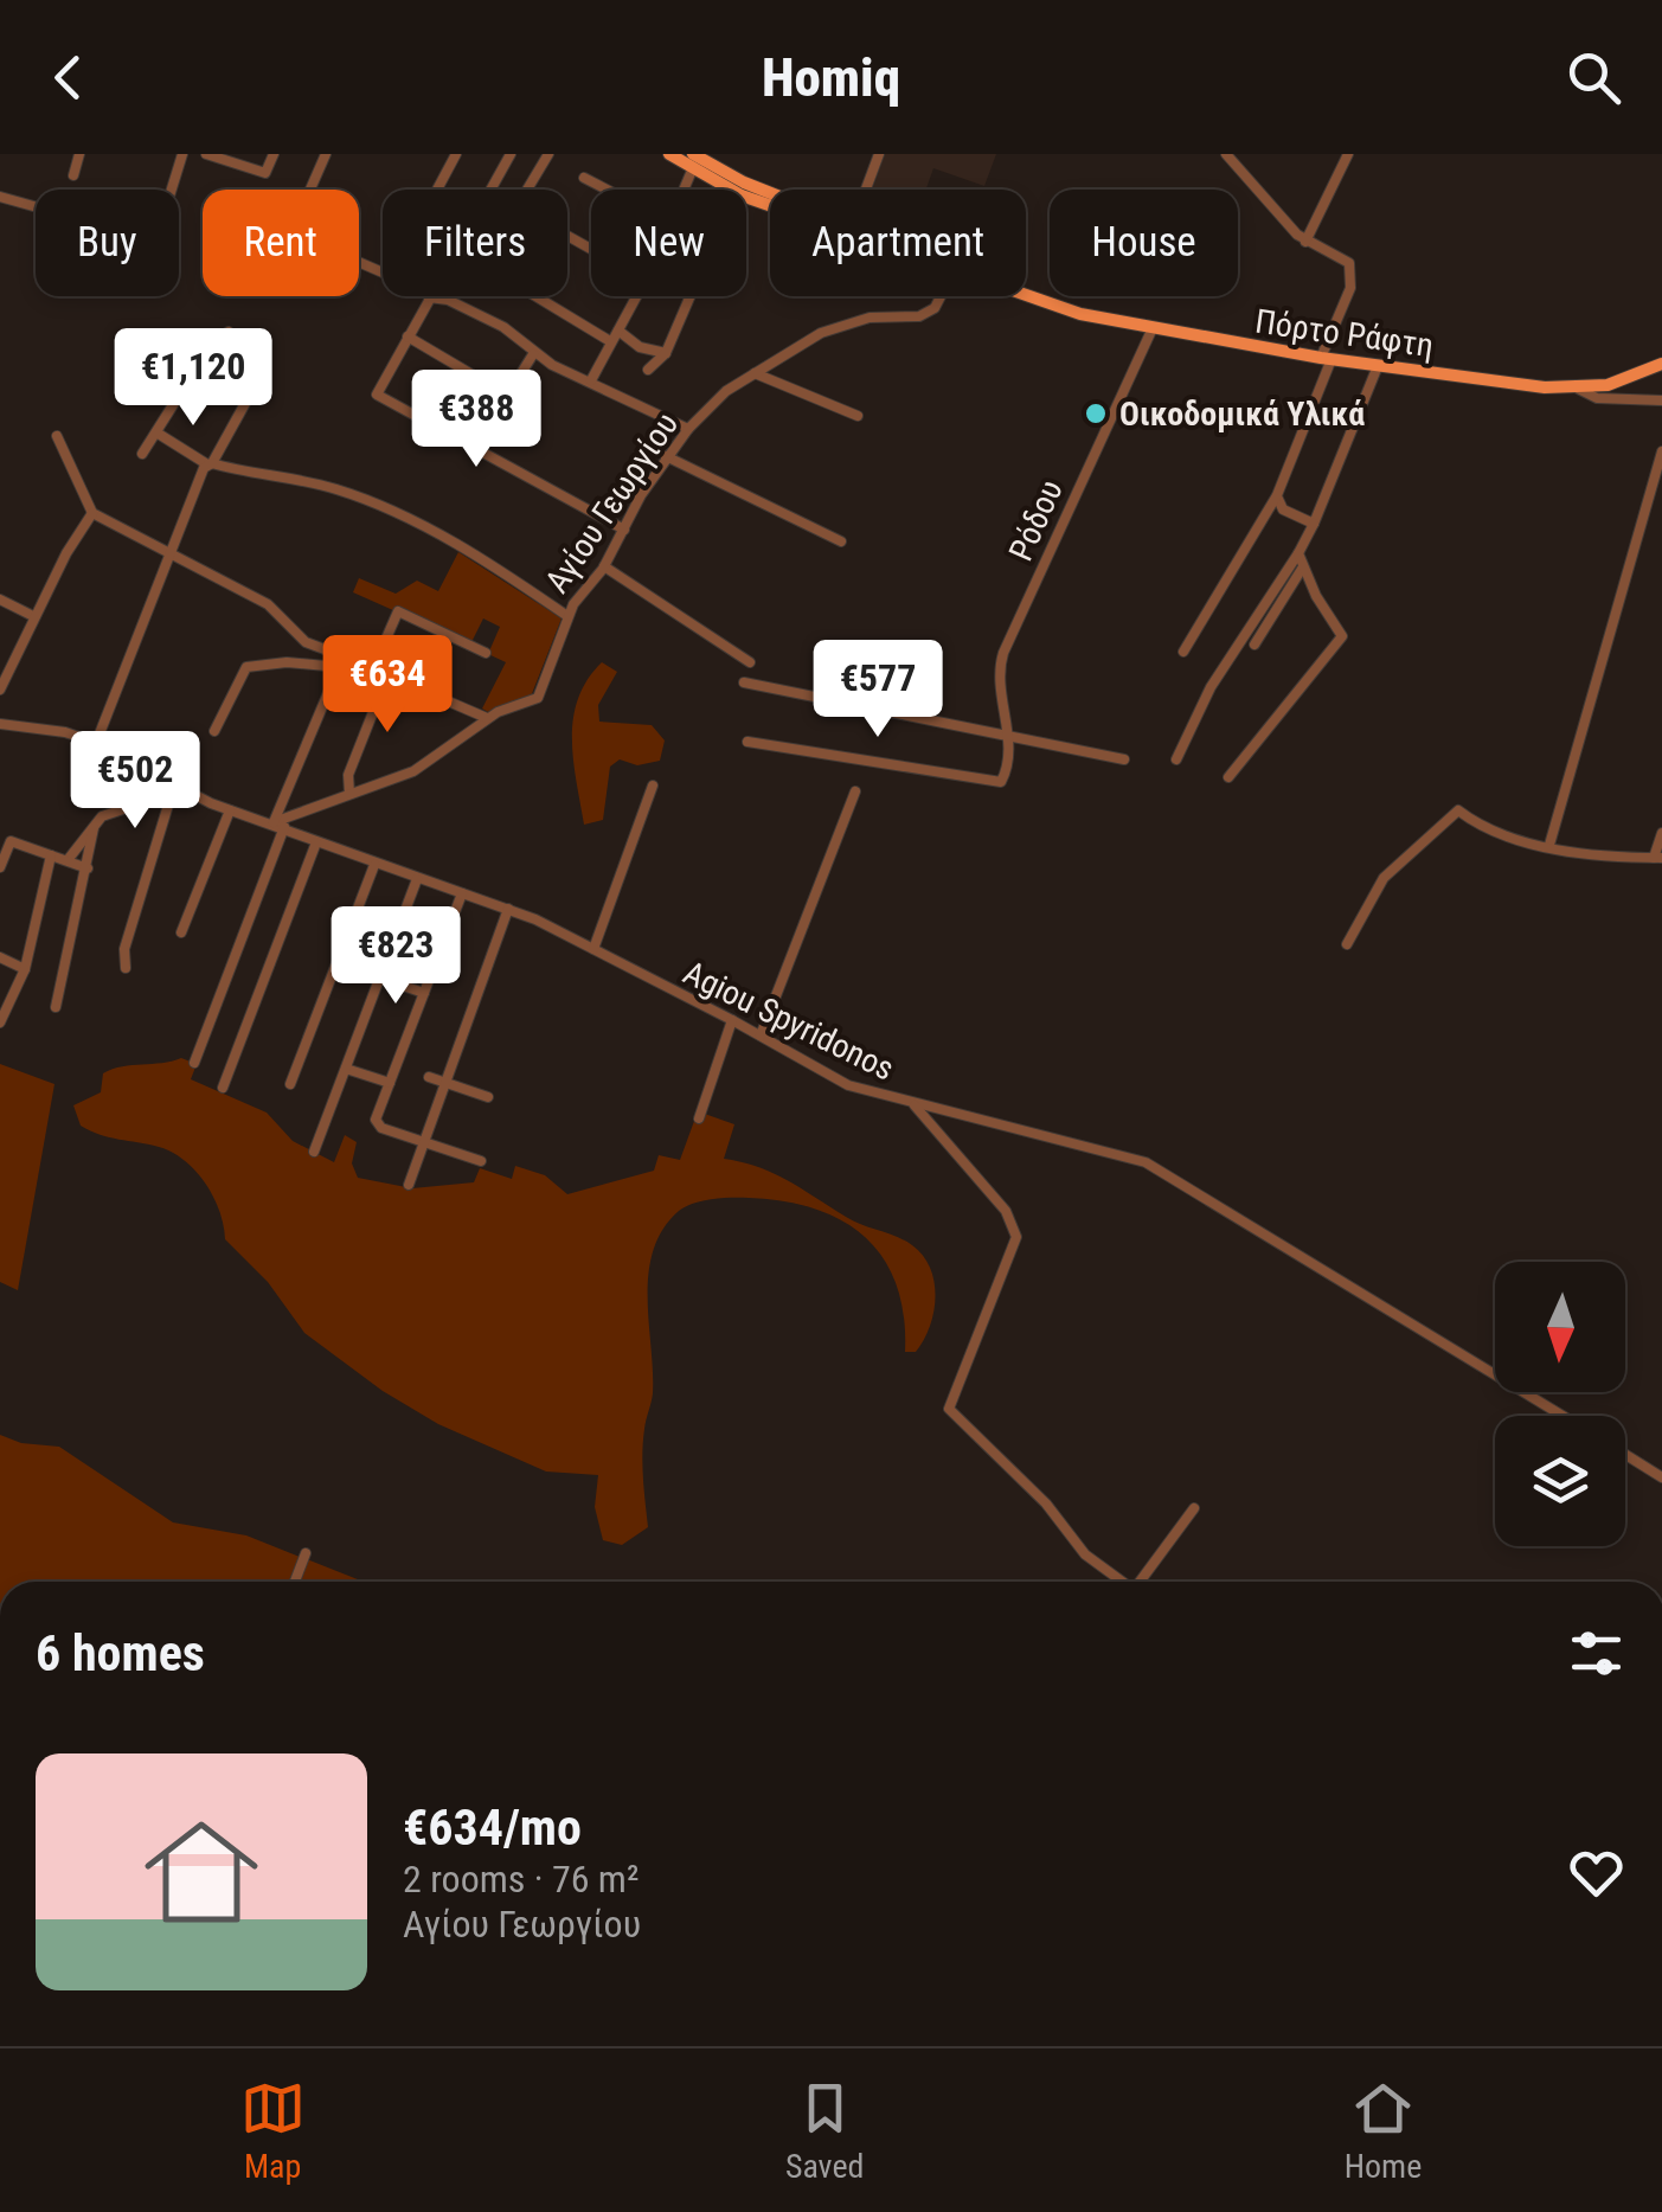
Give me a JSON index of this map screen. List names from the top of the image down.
{
  "streets": {
    "main road": ["Πόρτο Ράφτη"],
    "street": ["Αγίου Γεωργίου", "Ρόδου", "Agiou Spyridonos"]
  },
  "crossings": [
    ["Πόρτο Ράφτη", "Ρόδου"],
    ["Αγίου Γεωργίου", "Agiou Spyridonos"]
  ],
  "places": ["Οικοδομικά Υλικά"],
  "north": "bottom",
  "page": {
    "header": "Homiq",
    "chip": [
      "Buy",
      "Rent",
      "Filters",
      "New",
      "Apartment",
      "House"
    ],
    "price": [
      "€1,120",
      "€388",
      "€634",
      "€577",
      "€502",
      "€823"
    ],
    "heading": "6 homes",
    "list": [
      {
        "name": "€634/mo",
        "note": "2 rooms · 76 m² · Αγίου Γεωργίου"
      }
    ],
    "tabs": ["Map", "Saved", "Home"]
  }
}
